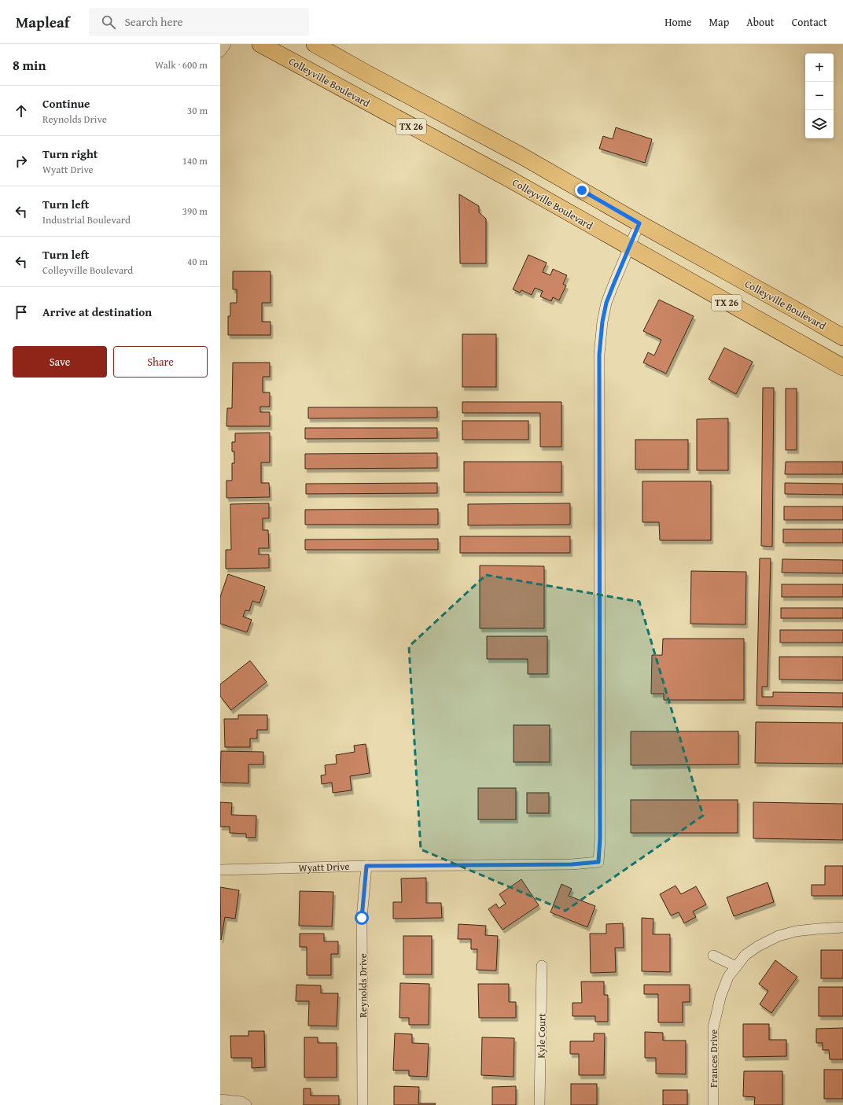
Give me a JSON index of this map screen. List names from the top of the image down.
{
  "streets": {
    "main road": ["Colleyville Boulevard", "TX 26"],
    "street": [
      "Wyatt Drive",
      "Reynolds Drive",
      "Kyle Court",
      "Frances Drive"
    ]
  },
  "crossings": [
    ["Colleyville Boulevard", "Wyatt Drive"],
    ["Wyatt Drive", "Reynolds Drive"]
  ],
  "page": {
    "header": "Mapleaf",
    "search": "Search here",
    "nav": [
      "Home",
      "Map",
      "About",
      "Contact"
    ],
    "heading": ["8 min", "Walk · 600 m"],
    "map_buttons": ["+", "−"],
    "list": [
      ["Continue", "Reynolds Drive", "30 m"],
      ["Turn right", "Wyatt Drive", "140 m"],
      ["Turn left", "Industrial Boulevard", "390 m"],
      ["Turn left", "Colleyville Boulevard", "40 m"],
      "Arrive at destination"
    ],
    "buttons": ["Save", "Share"]
  }
}
